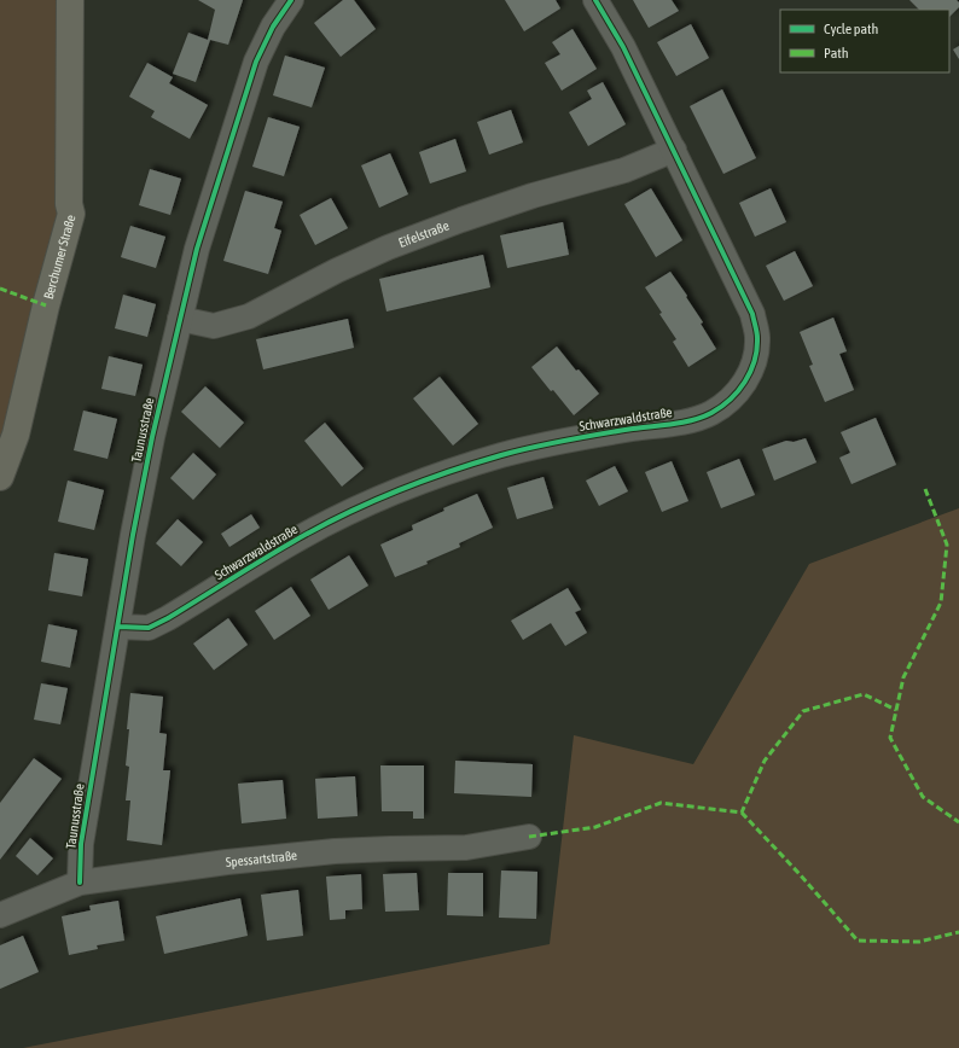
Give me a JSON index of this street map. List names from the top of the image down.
{
  "streets": {
    "main road": ["Berchumer Straße"],
    "street": [
      "Eifelstraße",
      "Schwarzwaldstraße",
      "Taunusstraße",
      "Spessartstraße"
    ]
  },
  "crossings": [
    ["Eifelstraße", "Schwarzwaldstraße"],
    ["Eifelstraße", "Taunusstraße"],
    ["Schwarzwaldstraße", "Taunusstraße"],
    ["Taunusstraße", "Spessartstraße"]
  ],
  "legend": ["Cycle path", "Path"]
}
